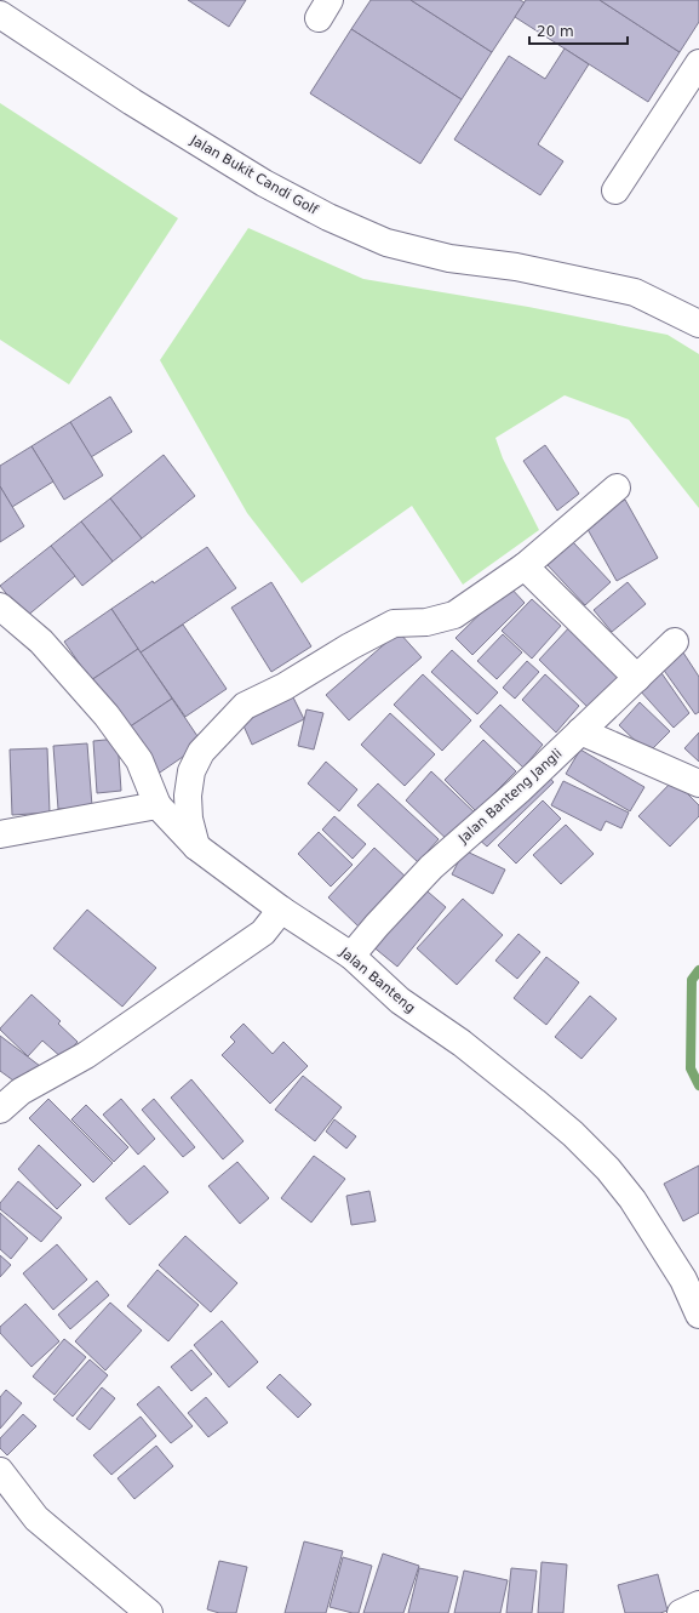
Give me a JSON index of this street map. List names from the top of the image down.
{
  "streets": {
    "street": ["Jalan Bukit Candi Golf", "Jalan Banteng Jangli", "Jalan Banteng"]
  },
  "crossings": [
    ["Jalan Banteng Jangli", "Jalan Banteng"]
  ],
  "scale_bar": "20 m"
}
